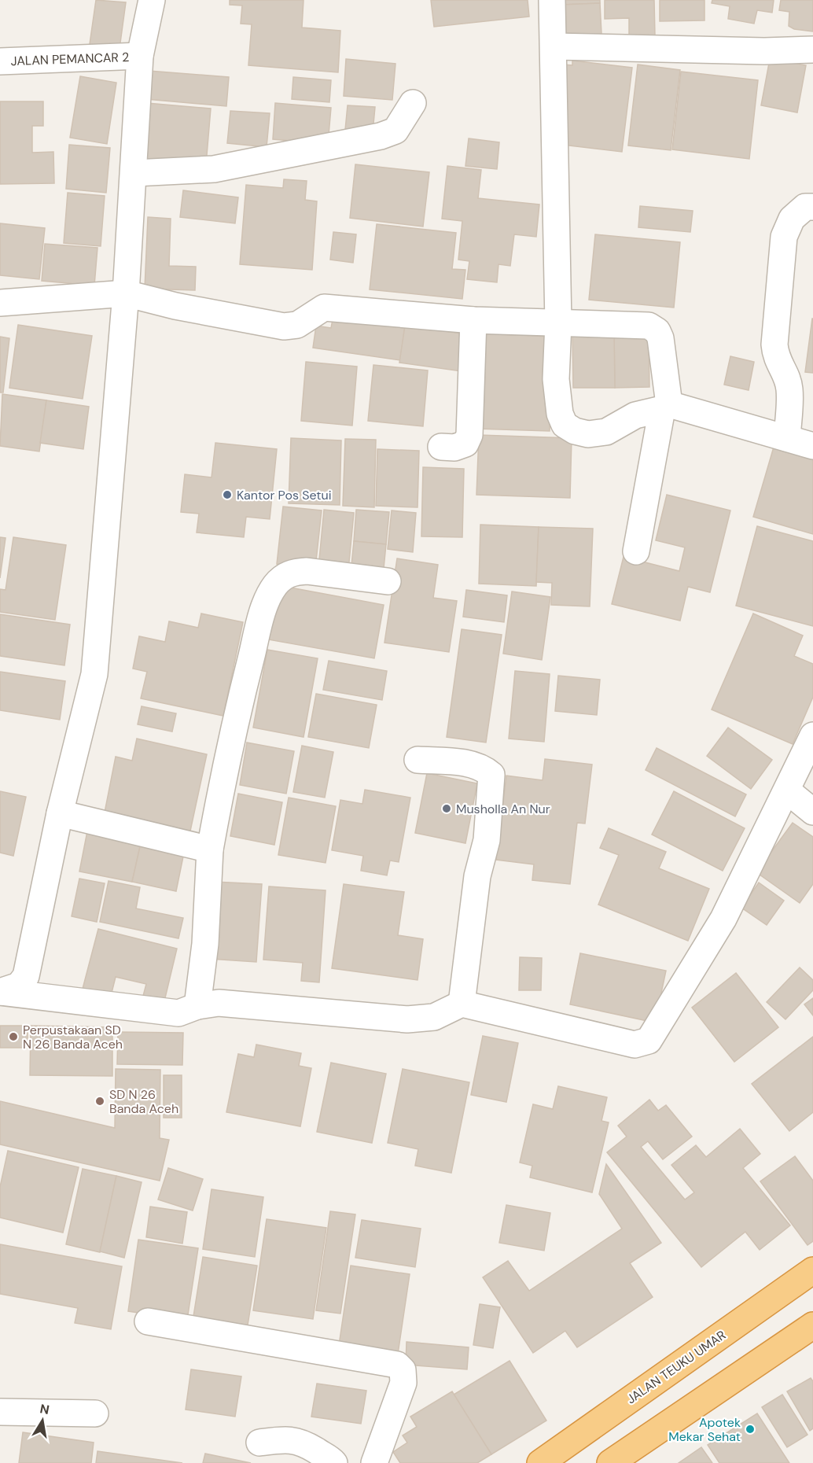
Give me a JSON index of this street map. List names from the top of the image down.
{
  "streets": {
    "highway": ["JALAN TEUKU UMAR"],
    "street": ["JALAN PEMANCAR 2"]
  },
  "places": [
    "Kantor Pos Setui",
    "Musholla An Nur",
    "Perpustakaan SD N 26 Banda Aceh",
    "SD N 26 Banda Aceh",
    "Apotek Mekar Sehat"
  ],
  "north": "top"
}
